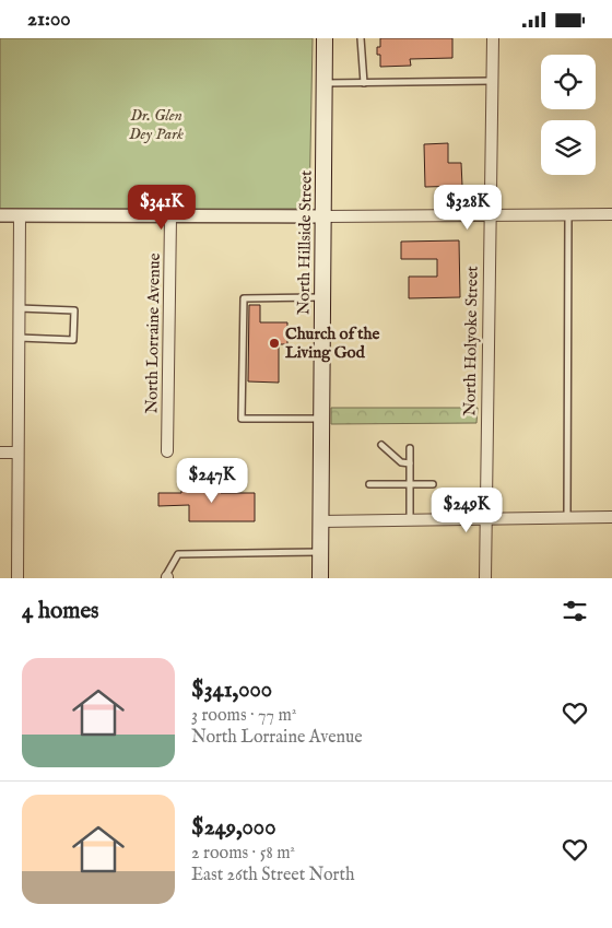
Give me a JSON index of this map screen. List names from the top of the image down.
{
  "streets": {
    "main road": ["North Hillside Street"],
    "street": ["North Lorraine Avenue", "North Holyoke Street"]
  },
  "parks": ["Dr. Glen Dey Park"],
  "places": ["Church of the Living God"],
  "page": {
    "status": "21:00",
    "price": [
      "$341K",
      "$328K",
      "$247K",
      "$249K"
    ],
    "heading": "4 homes",
    "list": [
      {
        "name": "$341,000",
        "note": "3 rooms · 77 m² · North Lorraine Avenue"
      },
      {
        "name": "$249,000",
        "note": "2 rooms · 58 m² · East 26th Street North"
      }
    ]
  }
}
